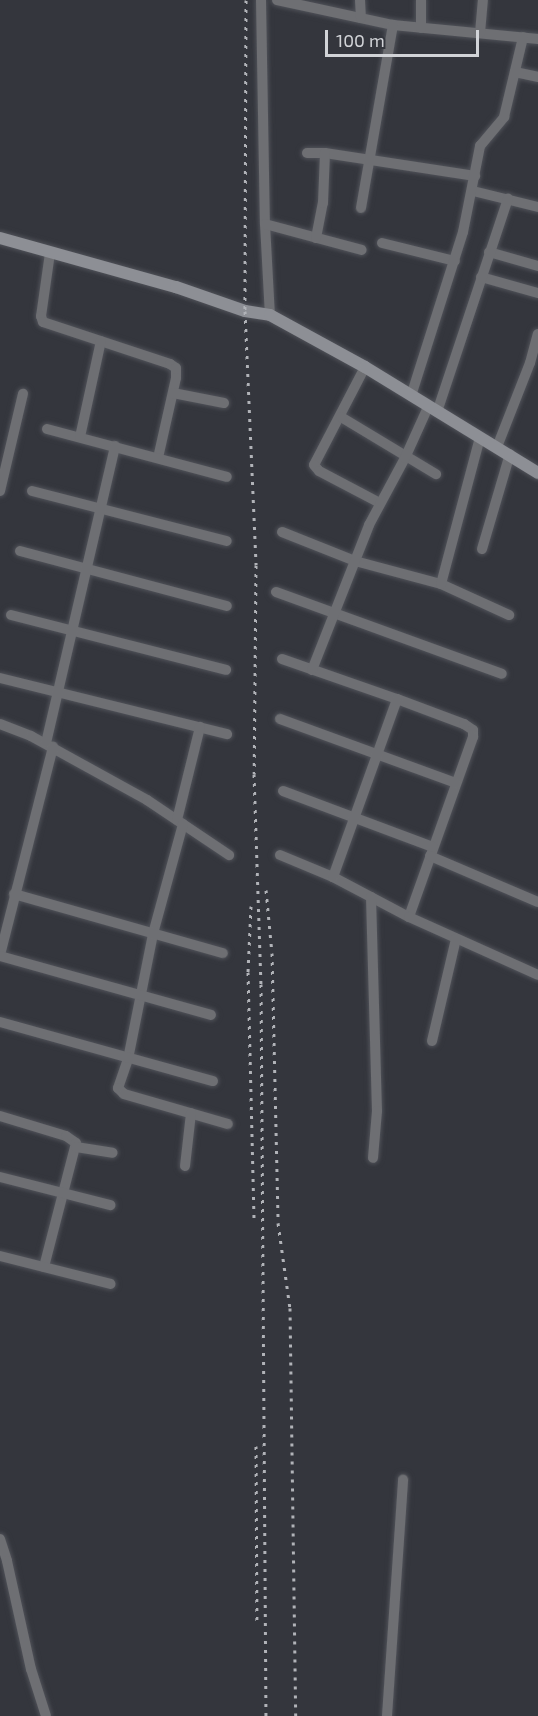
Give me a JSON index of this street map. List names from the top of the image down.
{
  "scale_bar": "100 m"
}
